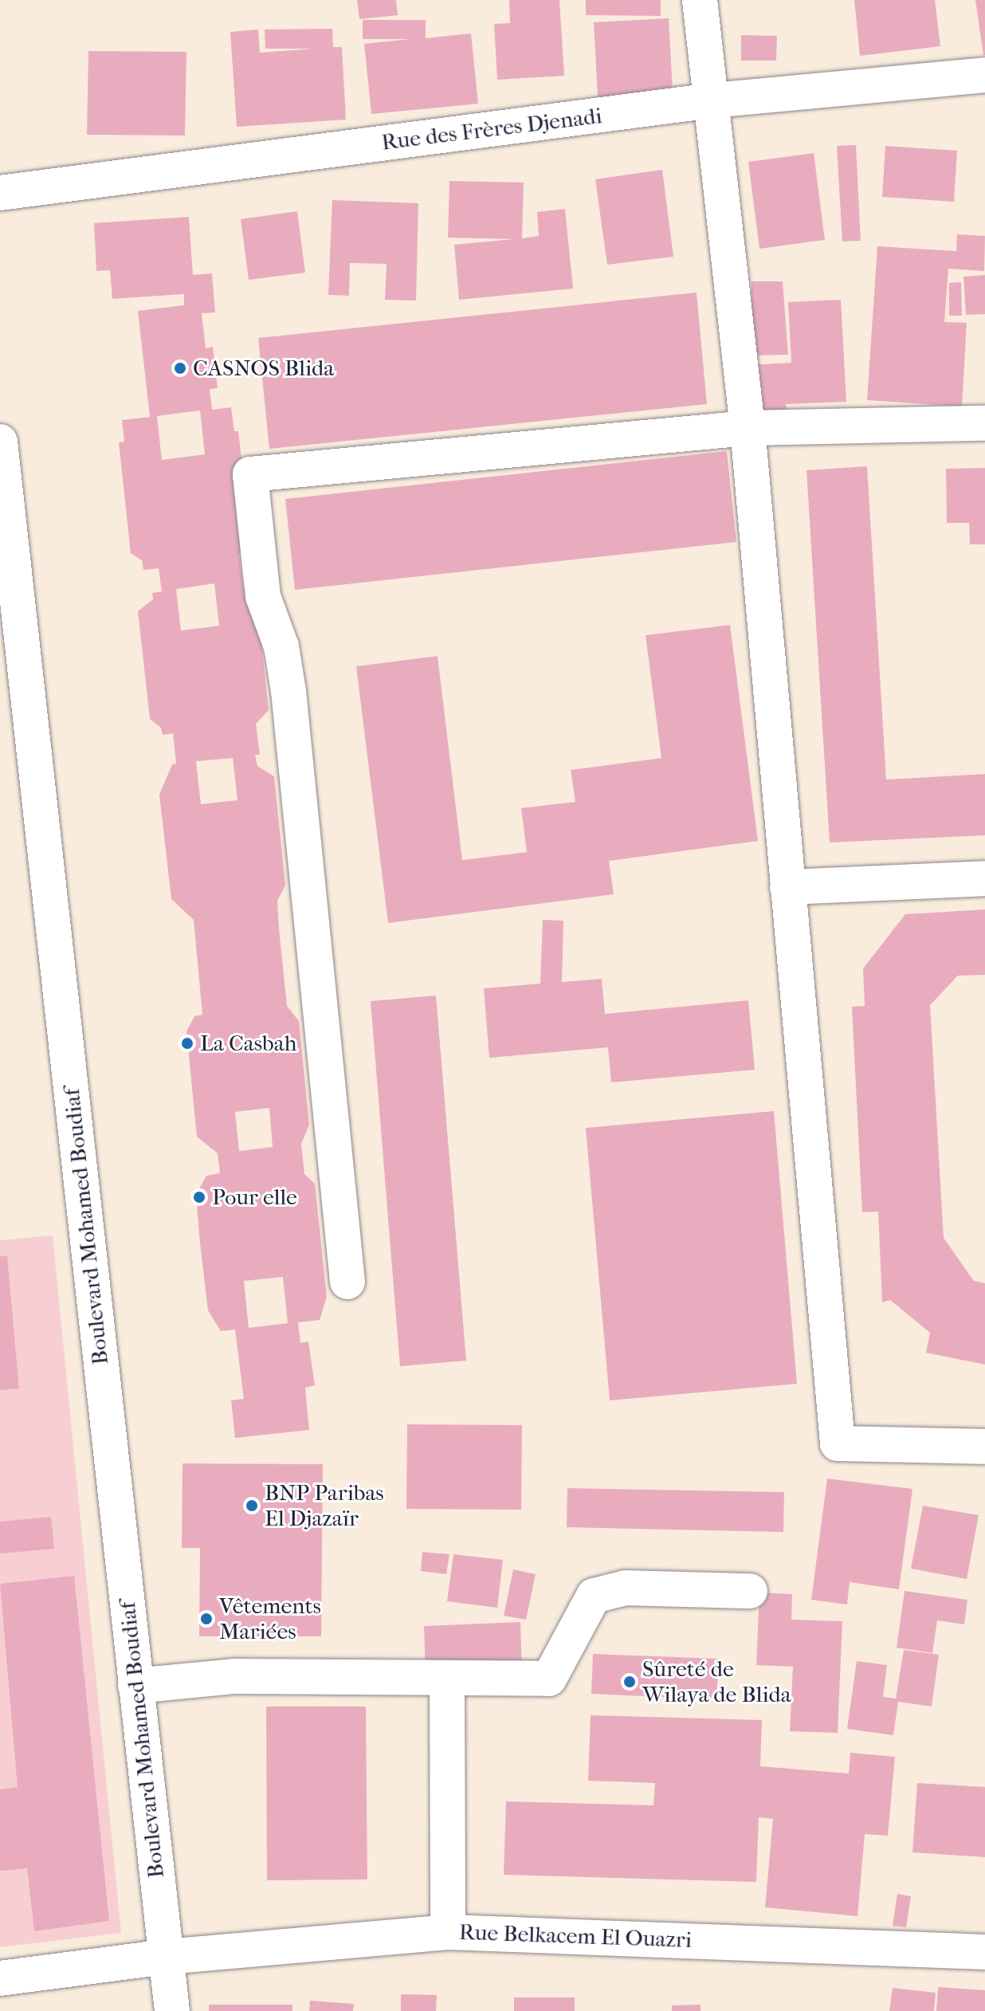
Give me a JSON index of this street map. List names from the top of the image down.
{
  "streets": {
    "street": ["Rue des Frères Djenadi", "Boulevard Mohamed Boudiaf", "Rue Belkacem El Ouazri"]
  },
  "crossings": [
    ["Boulevard Mohamed Boudiaf", "Rue Belkacem El Ouazri"]
  ],
  "places": [
    "CASNOS Blida",
    "La Casbah",
    "Pour elle",
    "BNP Paribas El Djazaïr",
    "Vêtements Mariées",
    "Sûreté de Wilaya de Blida"
  ]
}
